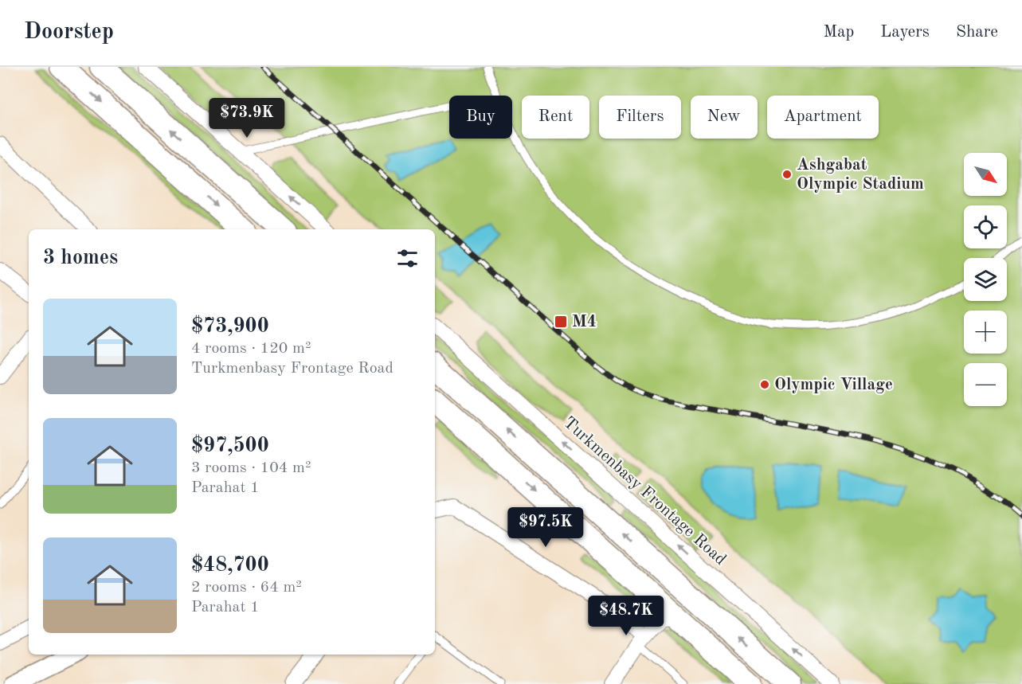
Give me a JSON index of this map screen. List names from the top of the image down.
{
  "streets": {
    "street": ["Turkmenbasy Frontage Road"]
  },
  "places": {
    "other": ["Ashgabat Olympic Stadium", "Olympic Village"],
    "transit": ["M4"]
  },
  "north": "bottom right",
  "page": {
    "header": "Doorstep",
    "nav": ["Map", "Layers", "Share"],
    "chip": [
      "Buy",
      "Rent",
      "Filters",
      "New",
      "Apartment"
    ],
    "price": ["$73.9K", "$97.5K", "$48.7K"],
    "map_buttons": ["+", "−"],
    "heading": "3 homes",
    "list": [
      {
        "name": "$73,900",
        "note": "4 rooms · 120 m² · Turkmenbasy Frontage Road"
      },
      {
        "name": "$97,500",
        "note": "3 rooms · 104 m² · Parahat 1"
      },
      {
        "name": "$48,700",
        "note": "2 rooms · 64 m² · Parahat 1"
      }
    ]
  }
}
